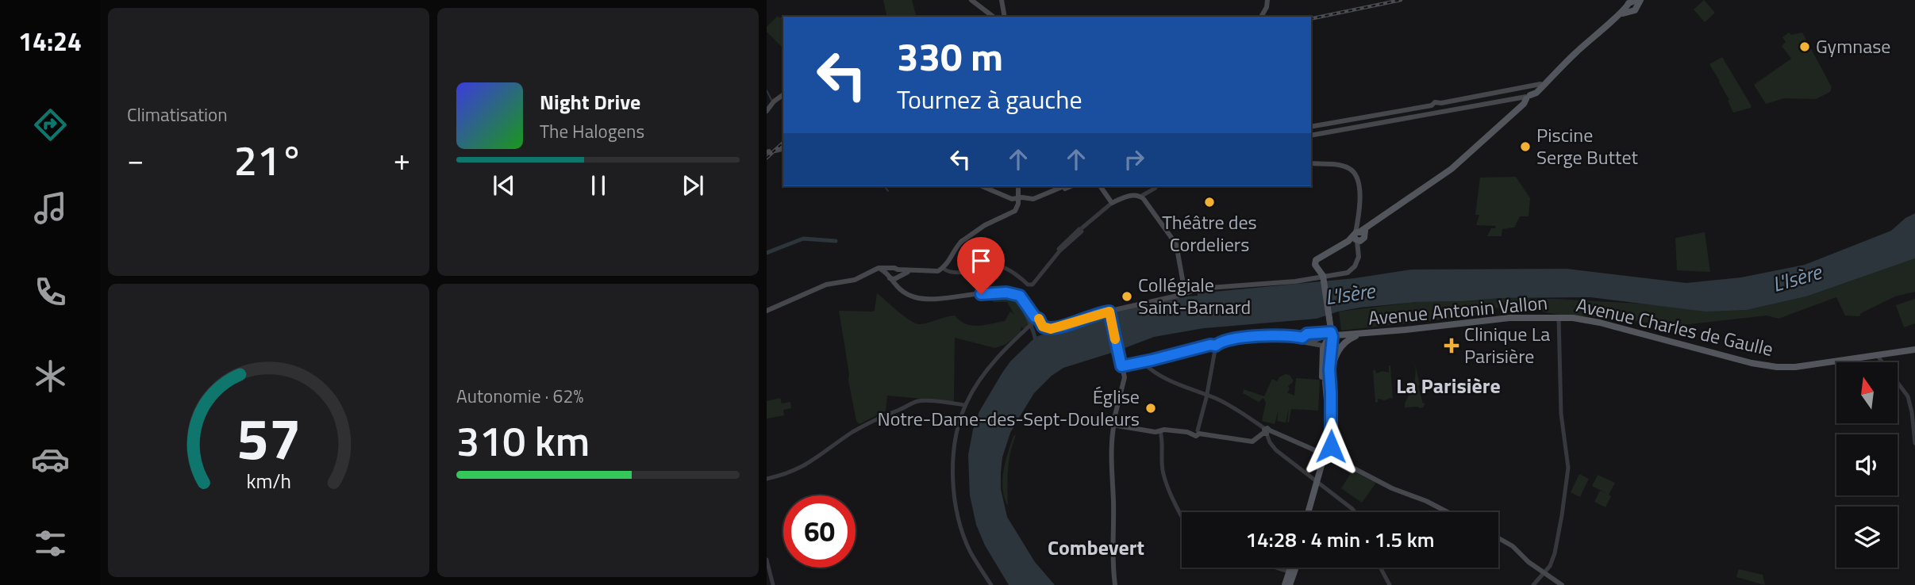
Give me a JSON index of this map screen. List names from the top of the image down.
{
  "streets": {
    "main road": ["Avenue Antonin Vallon", "Avenue Charles de Gaulle"]
  },
  "crossings": [
    ["Avenue Antonin Vallon", "Avenue Charles de Gaulle"]
  ],
  "districts": ["La Parisière", "Combevert"],
  "water": ["L'Isère"],
  "places": {
    "other": [
      "Gymnase",
      "Piscine Serge Buttet",
      "Théâtre des Cordeliers",
      "Collégiale Saint-Barnard",
      "Église Notre-Dame-des-Sept-Douleurs"
    ],
    "health": ["Clinique La Parisière"]
  },
  "north": "top",
  "page": {
    "tabs": "14:24",
    "tile": [
      "Climatisation",
      ["Autonomie · 62%", "310 km"]
    ],
    "turn": ["330 m", "Tournez à gauche"],
    "song": ["Night Drive", "The Halogens"],
    "heat": ["−", "21°", "+"],
    "limit": "60",
    "trip": "14:28 · 4 min · 1.5 km",
    "gauge": ["57", "km/h"]
  }
}
